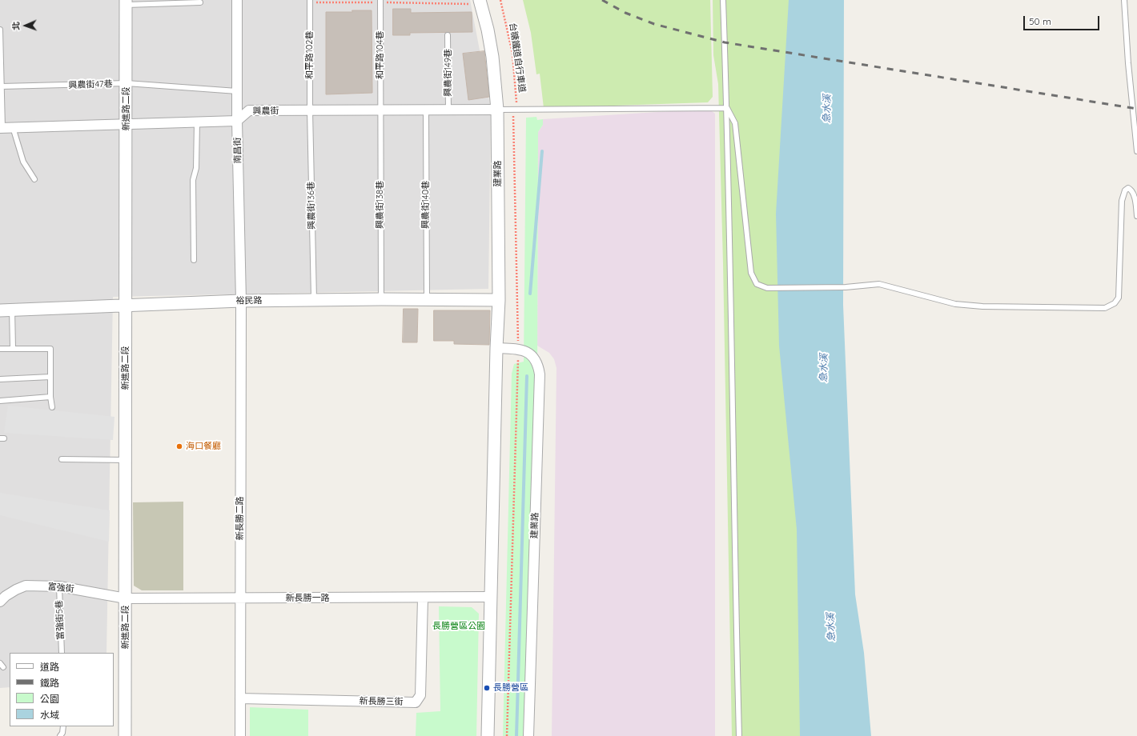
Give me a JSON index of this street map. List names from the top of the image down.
{
  "streets": {
    "street": [
      "新進路二段",
      "興農街",
      "南昌街",
      "建業路",
      "裕民路",
      "新長勝二路",
      "富強街",
      "新長勝一路",
      "新長勝三街"
    ],
    "lane": [
      "和平路102巷",
      "和平路104巷",
      "興農街149巷",
      "興農街47巷",
      "興農街138巷",
      "興農街140巷",
      "興農街136巷",
      "富強街5巷"
    ],
    "path": ["台糖鐵道自行車道"]
  },
  "crossings": [
    ["和平路102巷", "興農街"],
    ["和平路102巷", "興農街136巷"],
    ["和平路104巷", "興農街"],
    ["和平路104巷", "興農街138巷"],
    ["台糖鐵道自行車道", "建業路"],
    ["興農街149巷", "興農街"],
    ["興農街47巷", "新進路二段"],
    ["興農街47巷", "南昌街"],
    ["新進路二段", "裕民路"],
    ["新進路二段", "富強街"],
    ["新進路二段", "新長勝一路"],
    ["興農街", "南昌街"],
    ["興農街", "建業路"],
    ["興農街", "興農街138巷"],
    ["興農街", "興農街140巷"],
    ["興農街", "興農街136巷"],
    ["南昌街", "裕民路"],
    ["南昌街", "新長勝二路"],
    ["建業路", "裕民路"],
    ["建業路", "新長勝一路"],
    ["興農街138巷", "裕民路"],
    ["興農街140巷", "裕民路"],
    ["興農街136巷", "裕民路"],
    ["裕民路", "新長勝二路"],
    ["新長勝二路", "新長勝一路"],
    ["新長勝二路", "新長勝三街"],
    ["富強街", "新長勝一路"],
    ["富強街", "富強街5巷"],
    ["新長勝一路", "新長勝三街"]
  ],
  "water": ["急水溪"],
  "parks": ["長勝營區公園"],
  "places": ["海口餐廳", "長勝營區"],
  "legend": [
    "道路",
    "鐵路",
    "公園",
    "水域"
  ],
  "scale_bar": "50 m",
  "north": "left"
}
